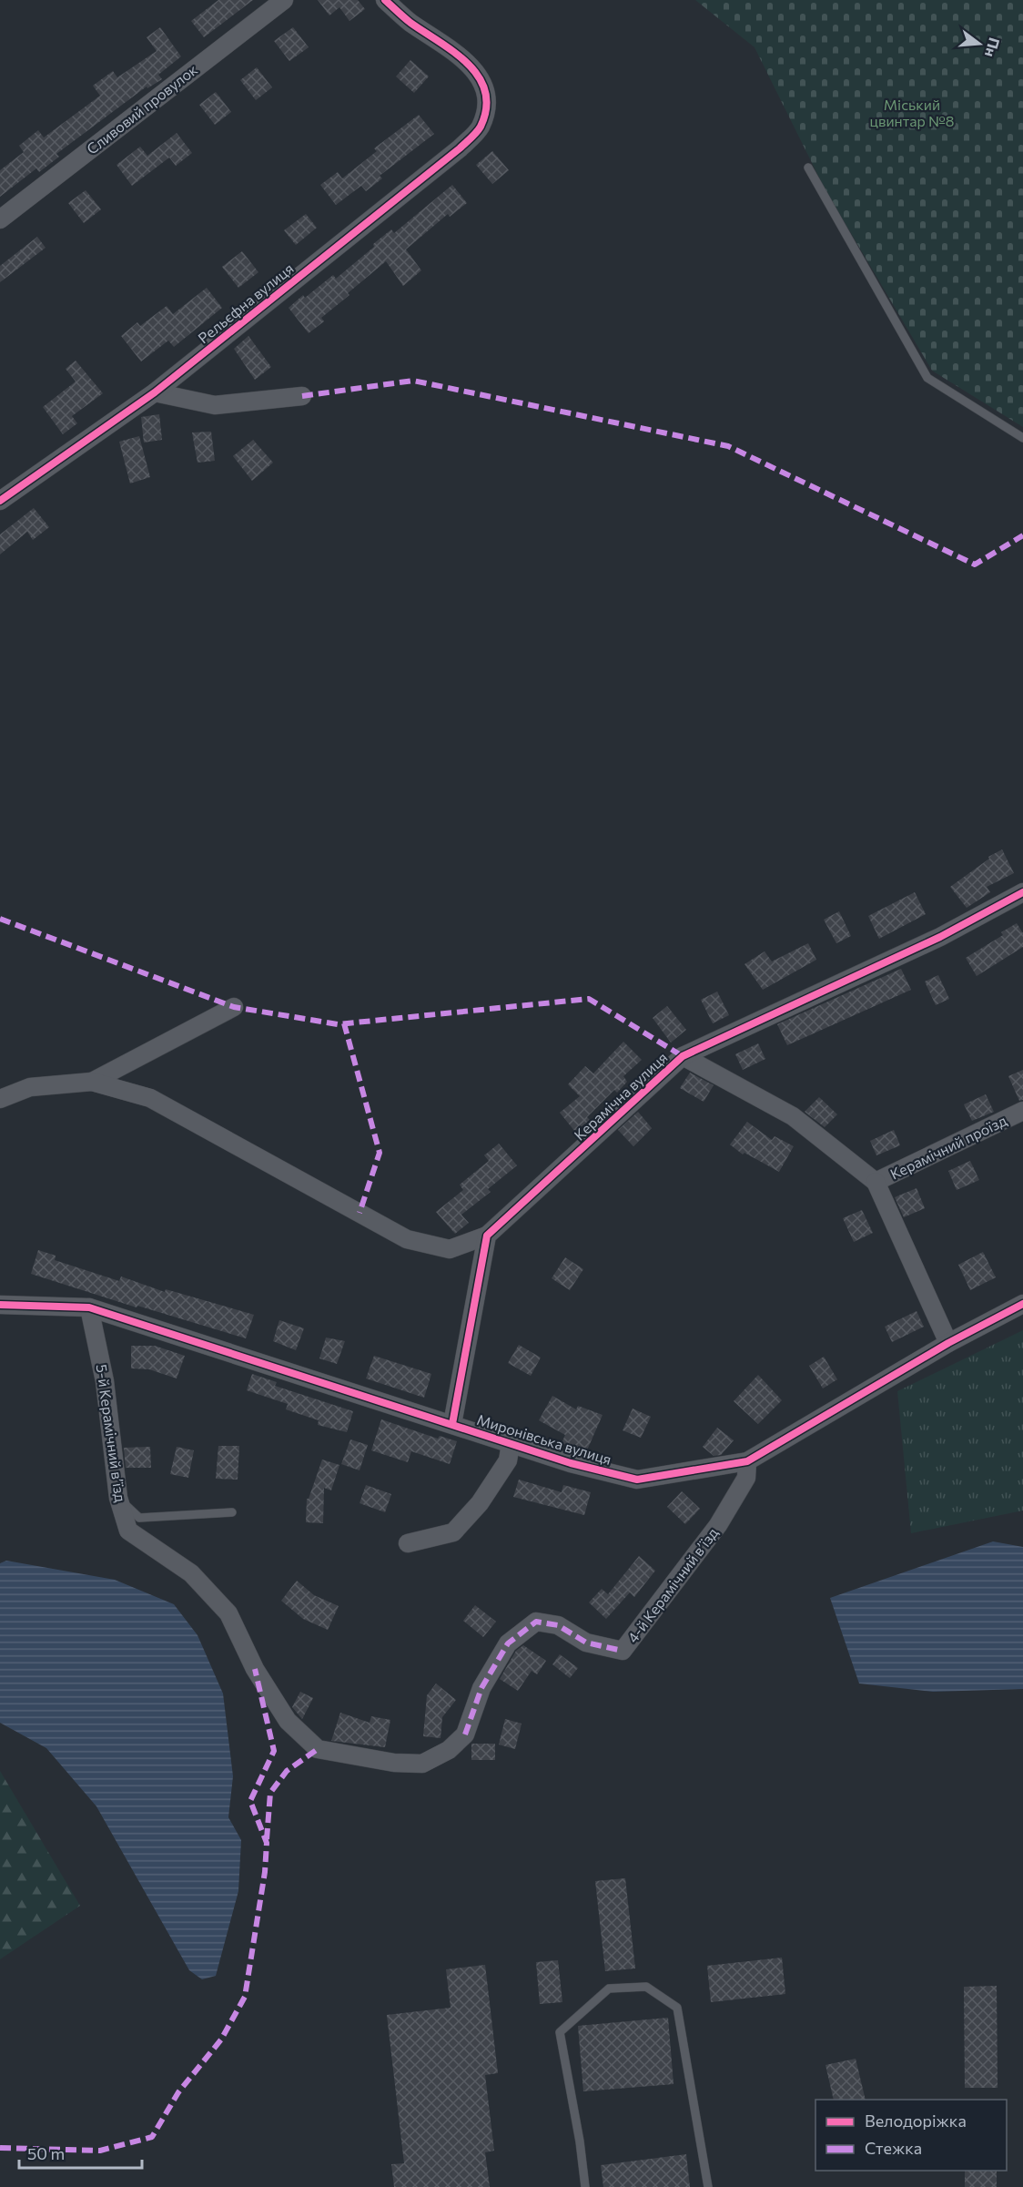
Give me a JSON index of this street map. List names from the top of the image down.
{
  "streets": {
    "street": [
      "Сливовий провулок",
      "Рельєфна вулиця",
      "Керамічна вулиця",
      "Керамічний проїзд",
      "5-й Керамічний в’їзд",
      "Миронівська вулиця",
      "4-й Керамічний в’їзд"
    ]
  },
  "crossings": [
    ["Керамічна вулиця", "Керамічний проїзд"],
    ["5-й Керамічний в’їзд", "Миронівська вулиця"],
    ["5-й Керамічний в’їзд", "4-й Керамічний в’їзд"],
    ["Миронівська вулиця", "4-й Керамічний в’їзд"]
  ],
  "parks": ["Міський цвинтар №8"],
  "legend": ["Велодоріжка", "Стежка"],
  "scale_bar": "50 m",
  "north": "right"
}
